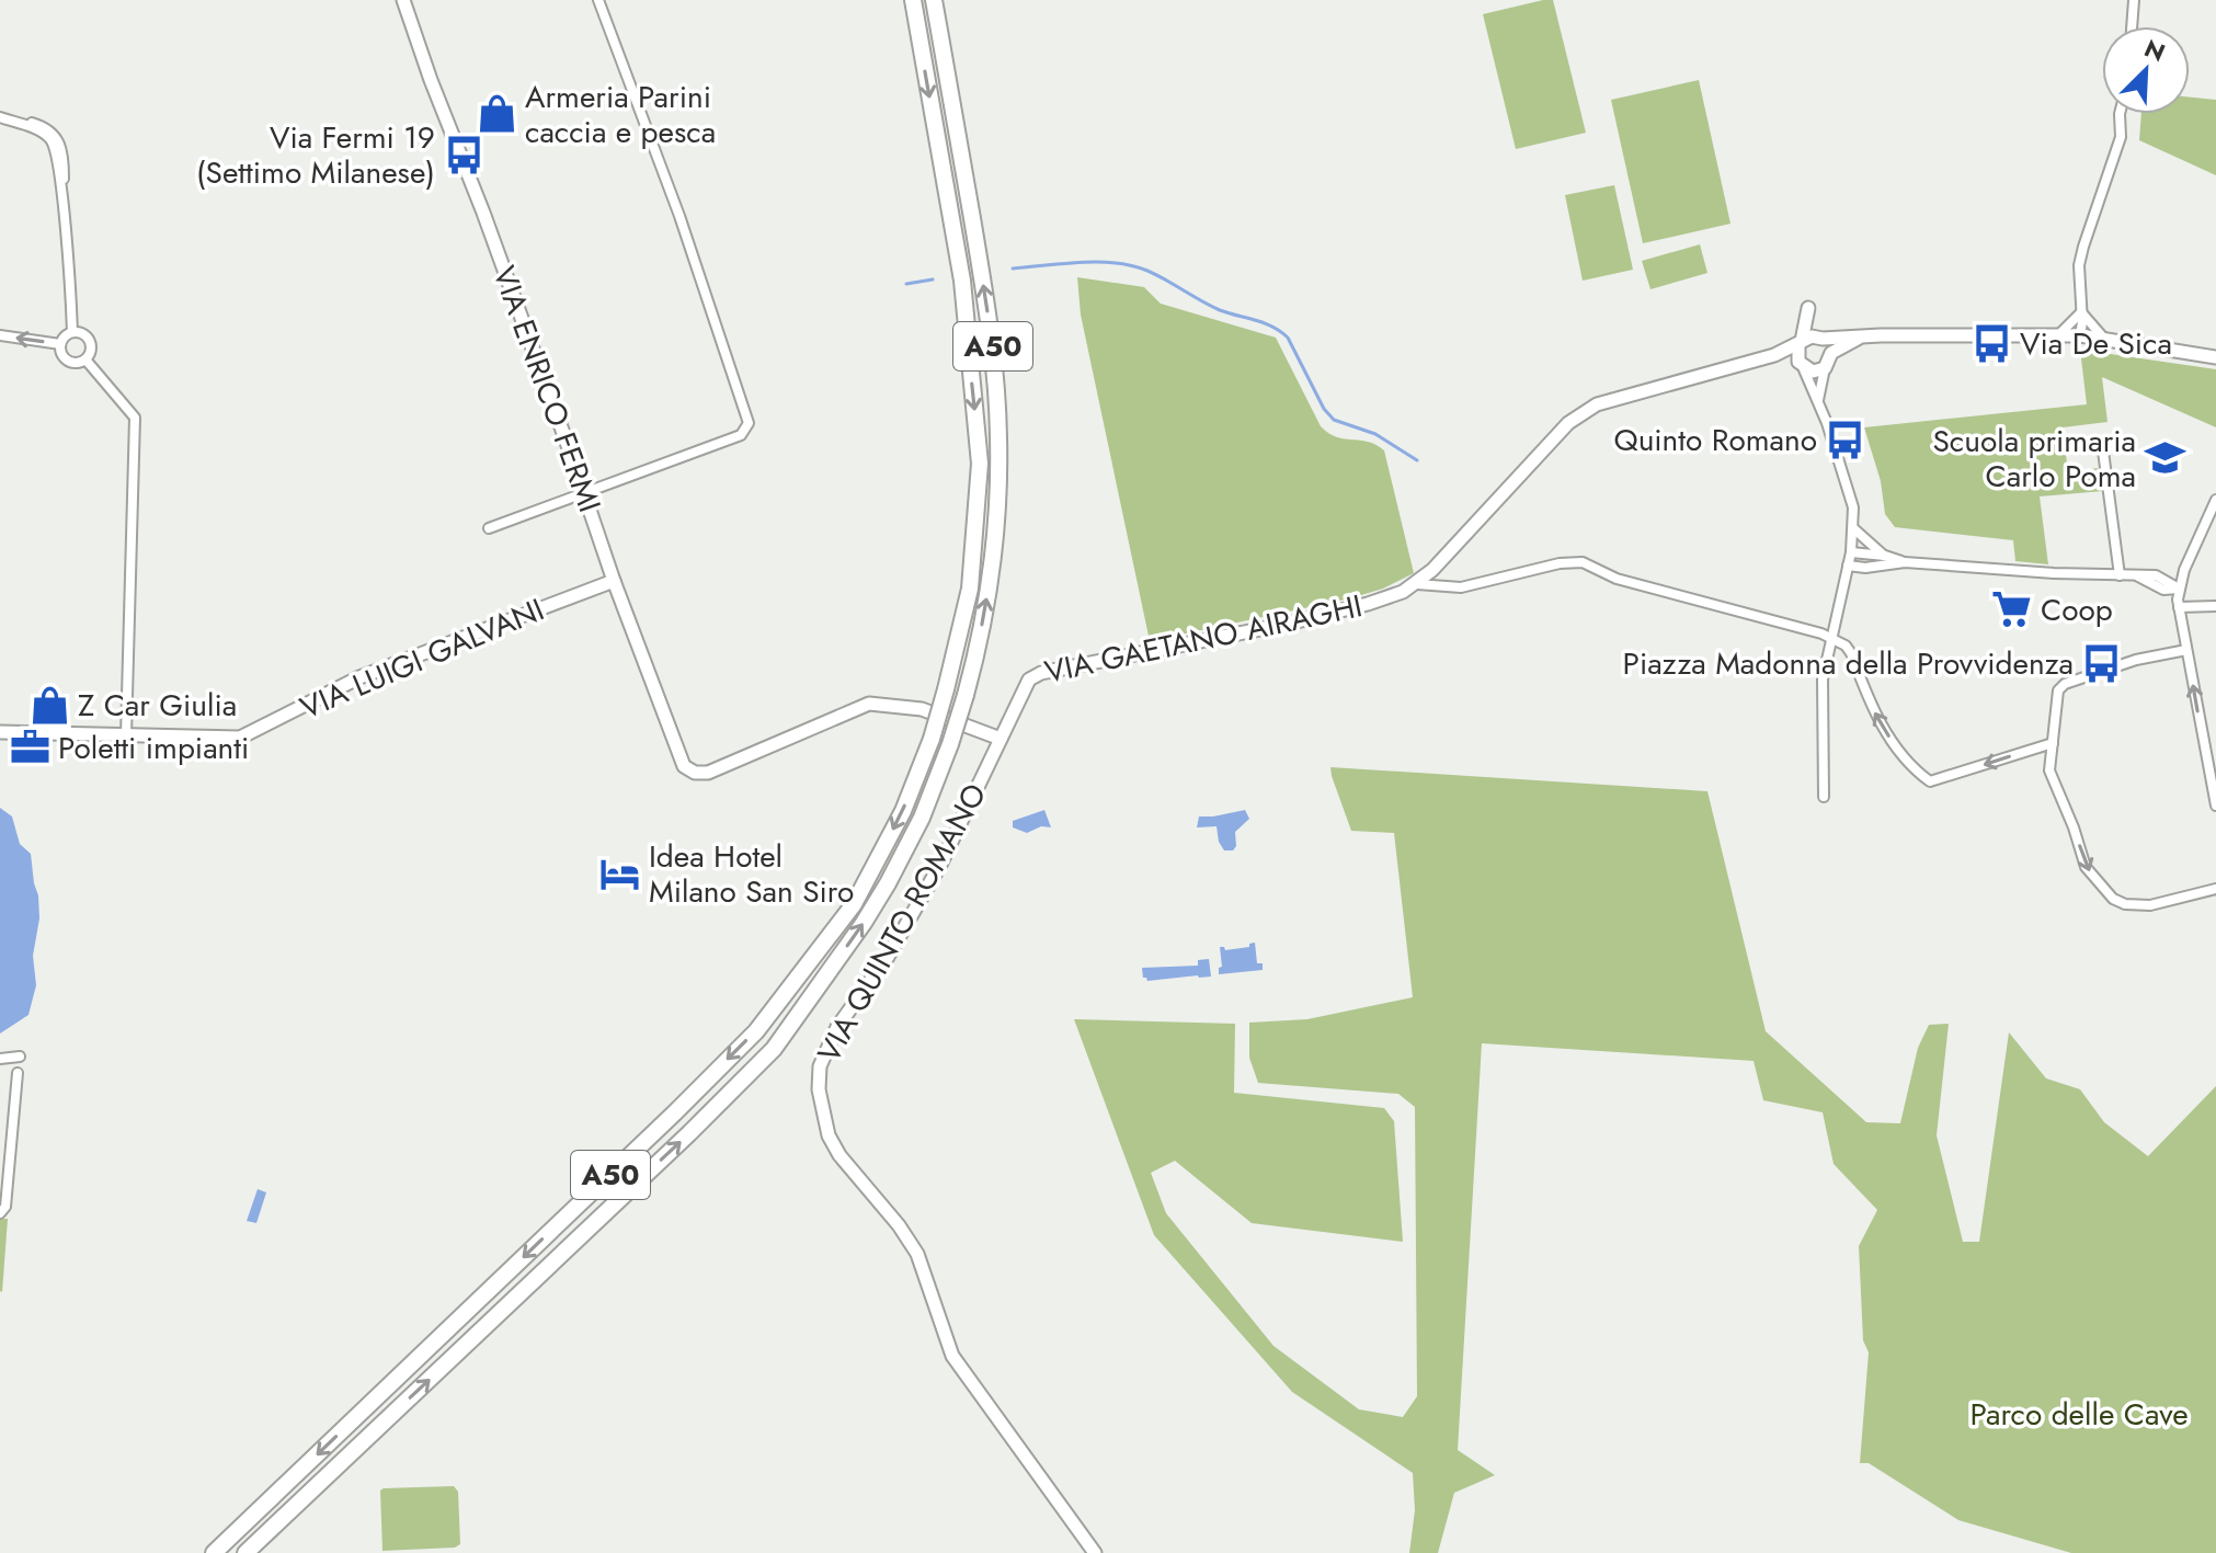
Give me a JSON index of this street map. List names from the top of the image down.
{
  "streets": {
    "highway": ["A50"],
    "street": [
      "VIA ENRICO FERMI",
      "VIA GAETANO AIRAGHI",
      "VIA LUIGI GALVANI",
      "VIA QUINTO ROMANO"
    ]
  },
  "crossings": [
    ["VIA ENRICO FERMI", "VIA GAETANO AIRAGHI"],
    ["VIA ENRICO FERMI", "VIA LUIGI GALVANI"],
    ["VIA ENRICO FERMI", "VIA QUINTO ROMANO"],
    ["VIA GAETANO AIRAGHI", "VIA QUINTO ROMANO"]
  ],
  "parks": ["Parco delle Cave"],
  "places": {
    "shop": ["Armeria Parini caccia e pesca", "Z Car Giulia"],
    "bus stop": [
      "Via Fermi 19 (Settimo Milanese)",
      "Via De Sica",
      "Quinto Romano",
      "Piazza Madonna della Provvidenza"
    ],
    "school or university": ["Scuola primaria Carlo Poma"],
    "supermarket": ["Coop"],
    "office": ["Poletti impianti"],
    "hotel": ["Idea Hotel Milano San Siro"]
  },
  "north": "top right"
}
